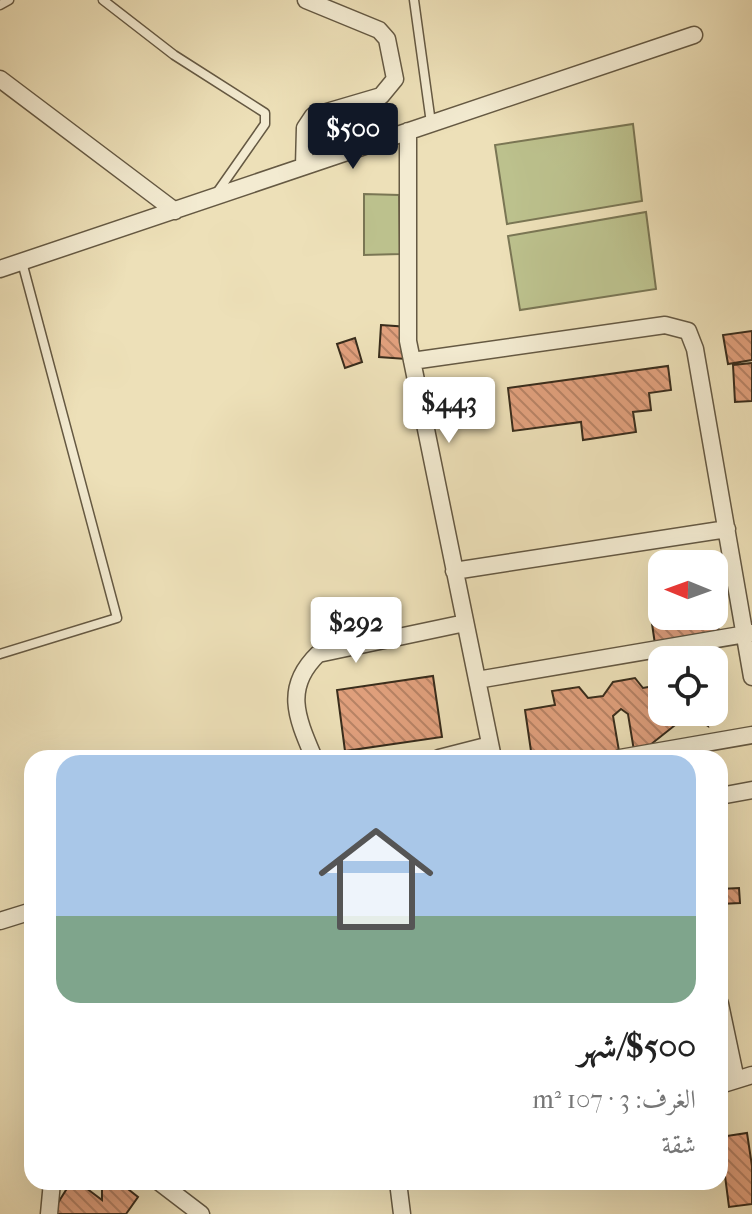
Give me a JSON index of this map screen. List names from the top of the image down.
{
  "north": "left",
  "page": {
    "price": ["$500", "$443", "$292"],
    "list": [
      {
        "name": "$500/شهر",
        "note": "الغرف: 3 · 107 m² · شقة"
      }
    ]
  }
}
